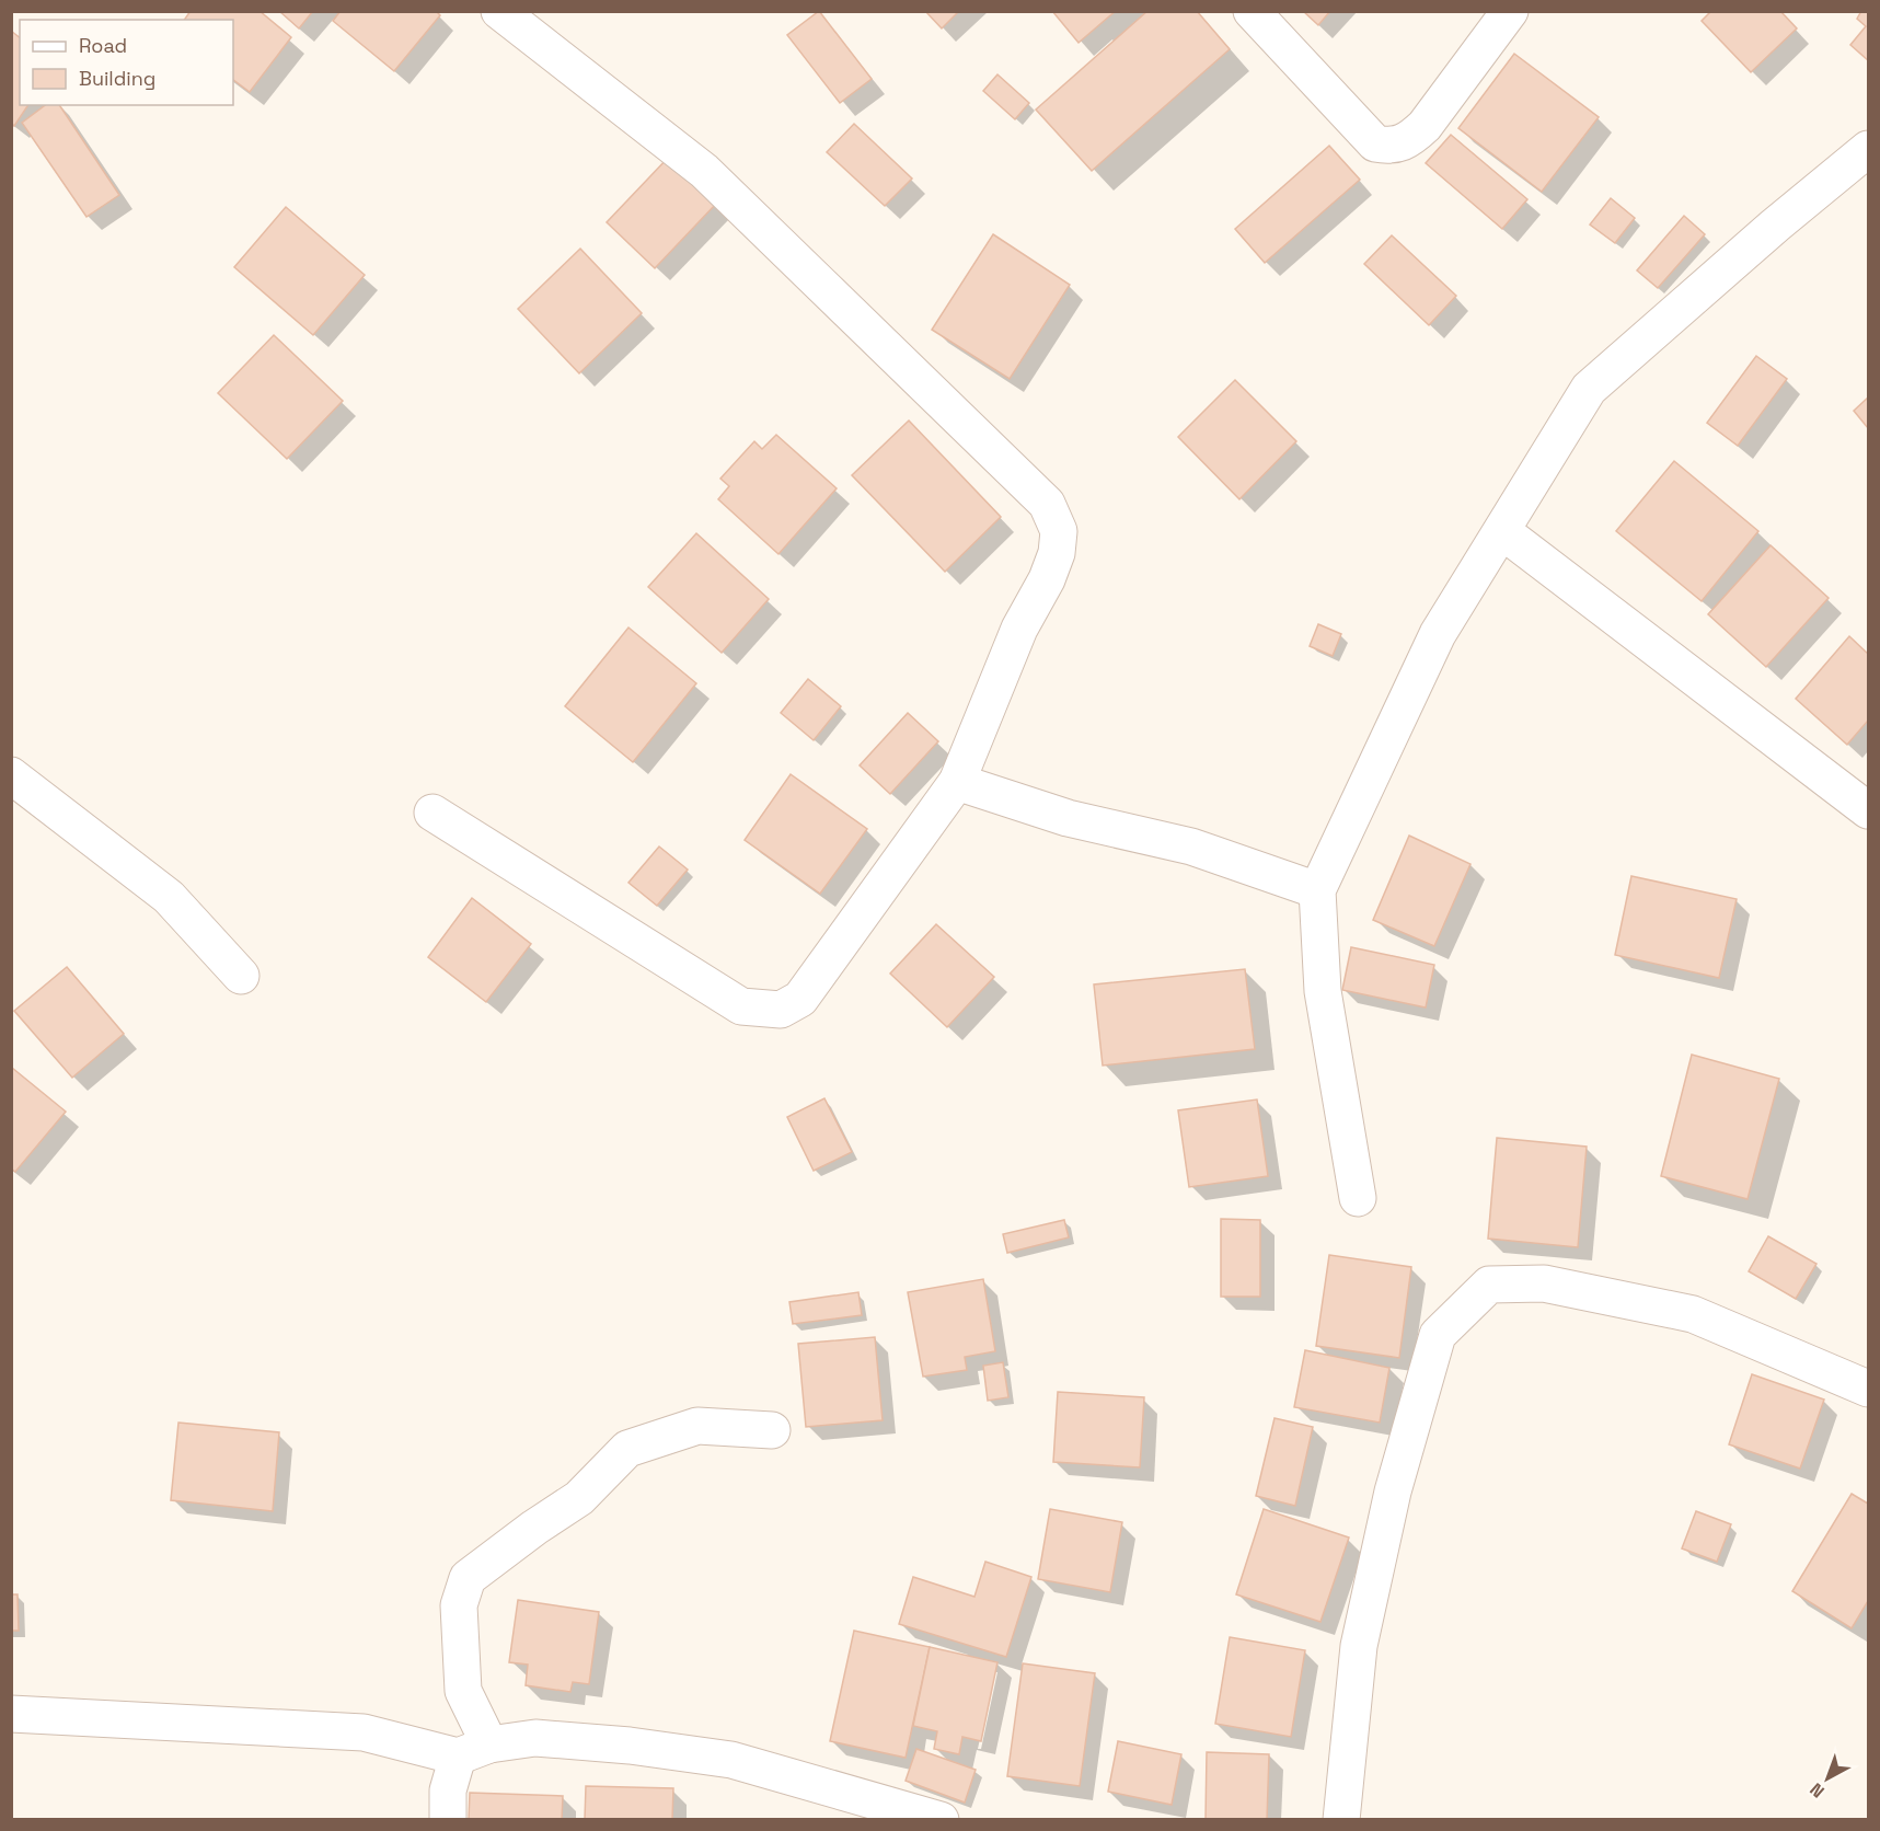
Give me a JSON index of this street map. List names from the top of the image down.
{
  "legend": ["Road", "Building"],
  "north": "bottom left"
}
